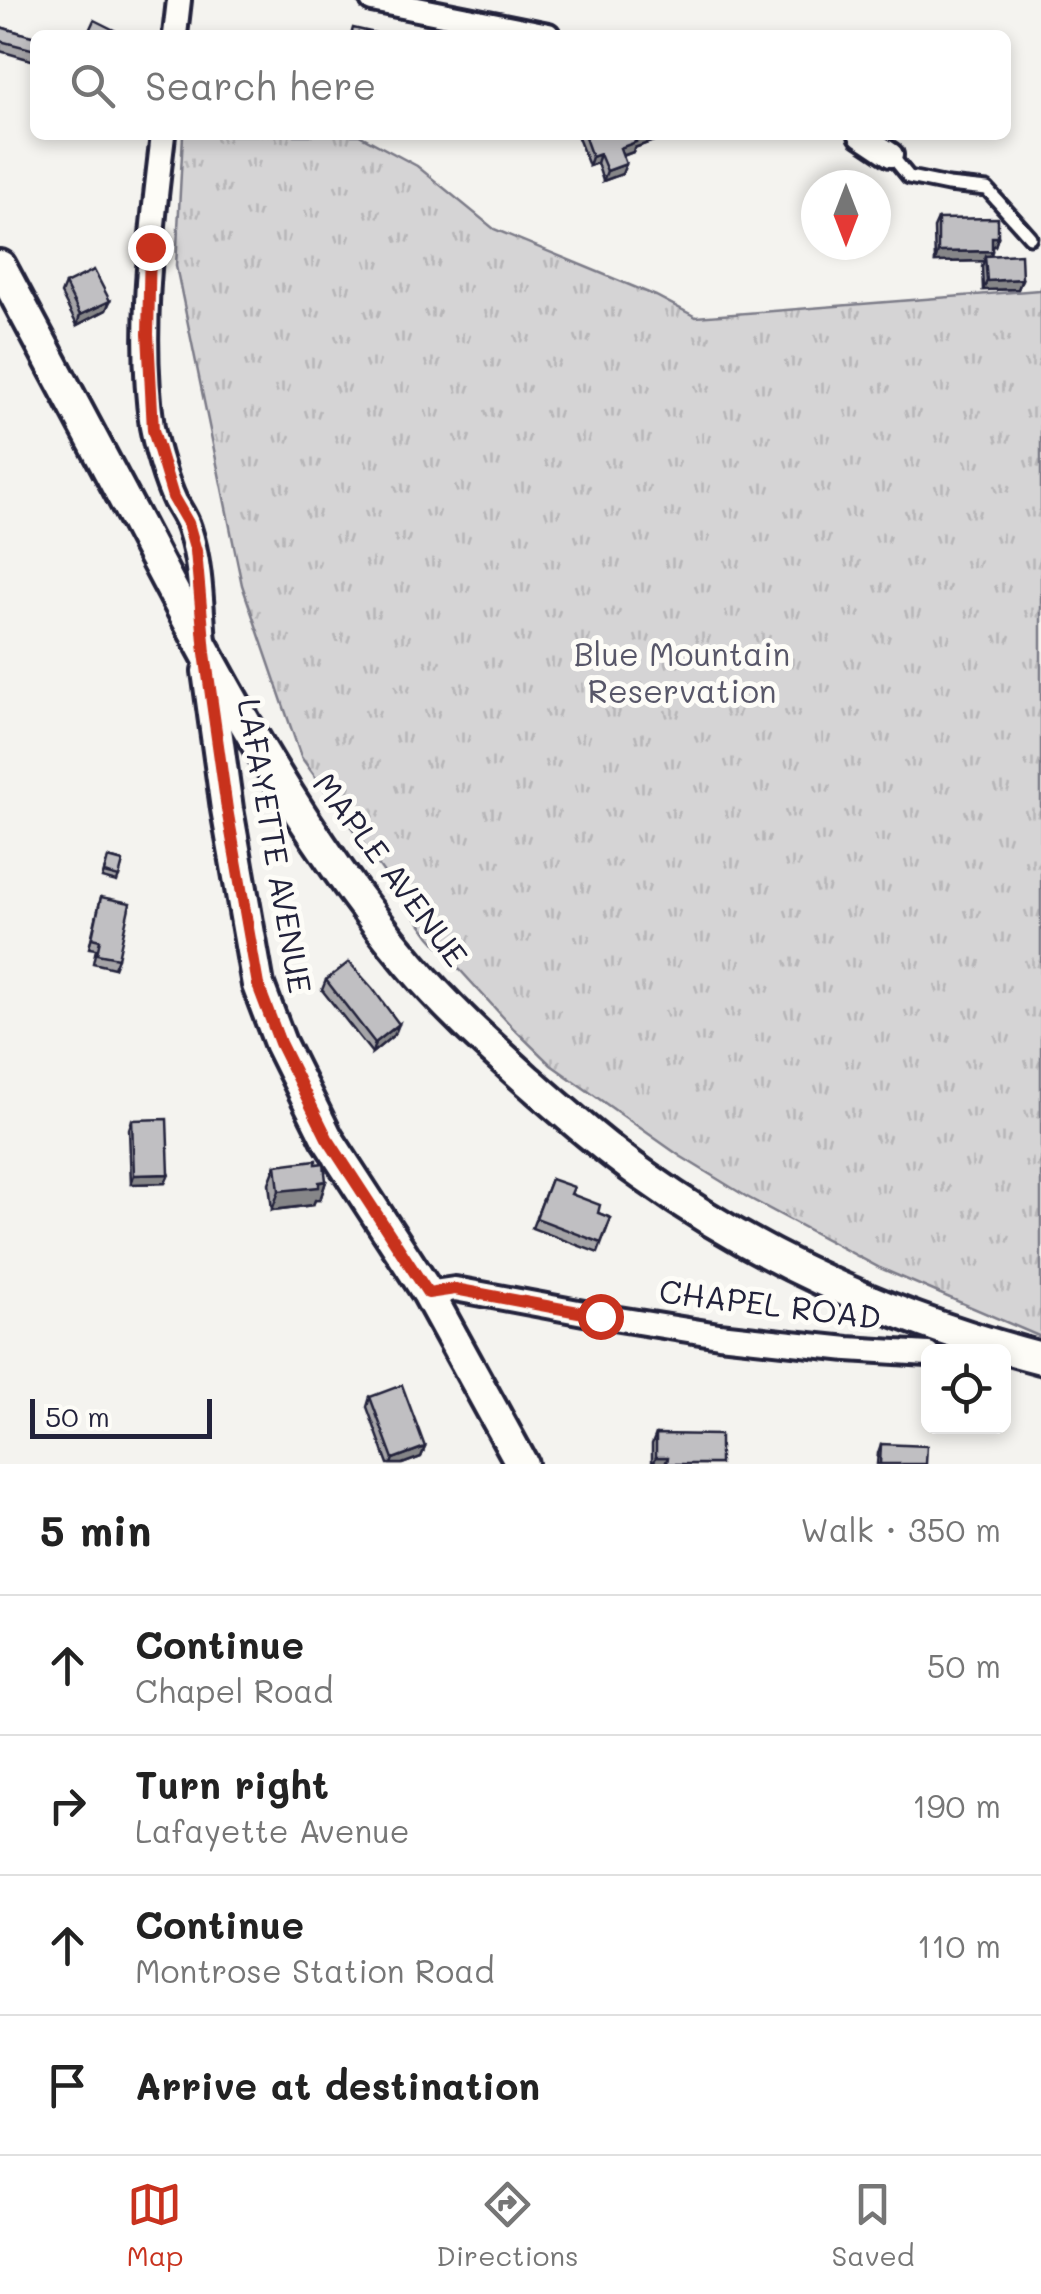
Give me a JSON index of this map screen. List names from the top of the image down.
{
  "streets": {
    "street": ["LAFAYETTE AVENUE", "MAPLE AVENUE", "CHAPEL ROAD"]
  },
  "crossings": [
    ["LAFAYETTE AVENUE", "MAPLE AVENUE"],
    ["LAFAYETTE AVENUE", "CHAPEL ROAD"]
  ],
  "parks": ["Blue Mountain Reservation"],
  "scale_bar": "50 m",
  "north": "bottom",
  "page": {
    "search": "Search here",
    "scale": "50 m",
    "heading": ["5 min", "Walk · 350 m"],
    "list": [
      ["Continue", "Chapel Road", "50 m"],
      ["Turn right", "Lafayette Avenue", "190 m"],
      ["Continue", "Montrose Station Road", "110 m"],
      "Arrive at destination"
    ],
    "nav": ["Map", "Directions", "Saved"]
  }
}
